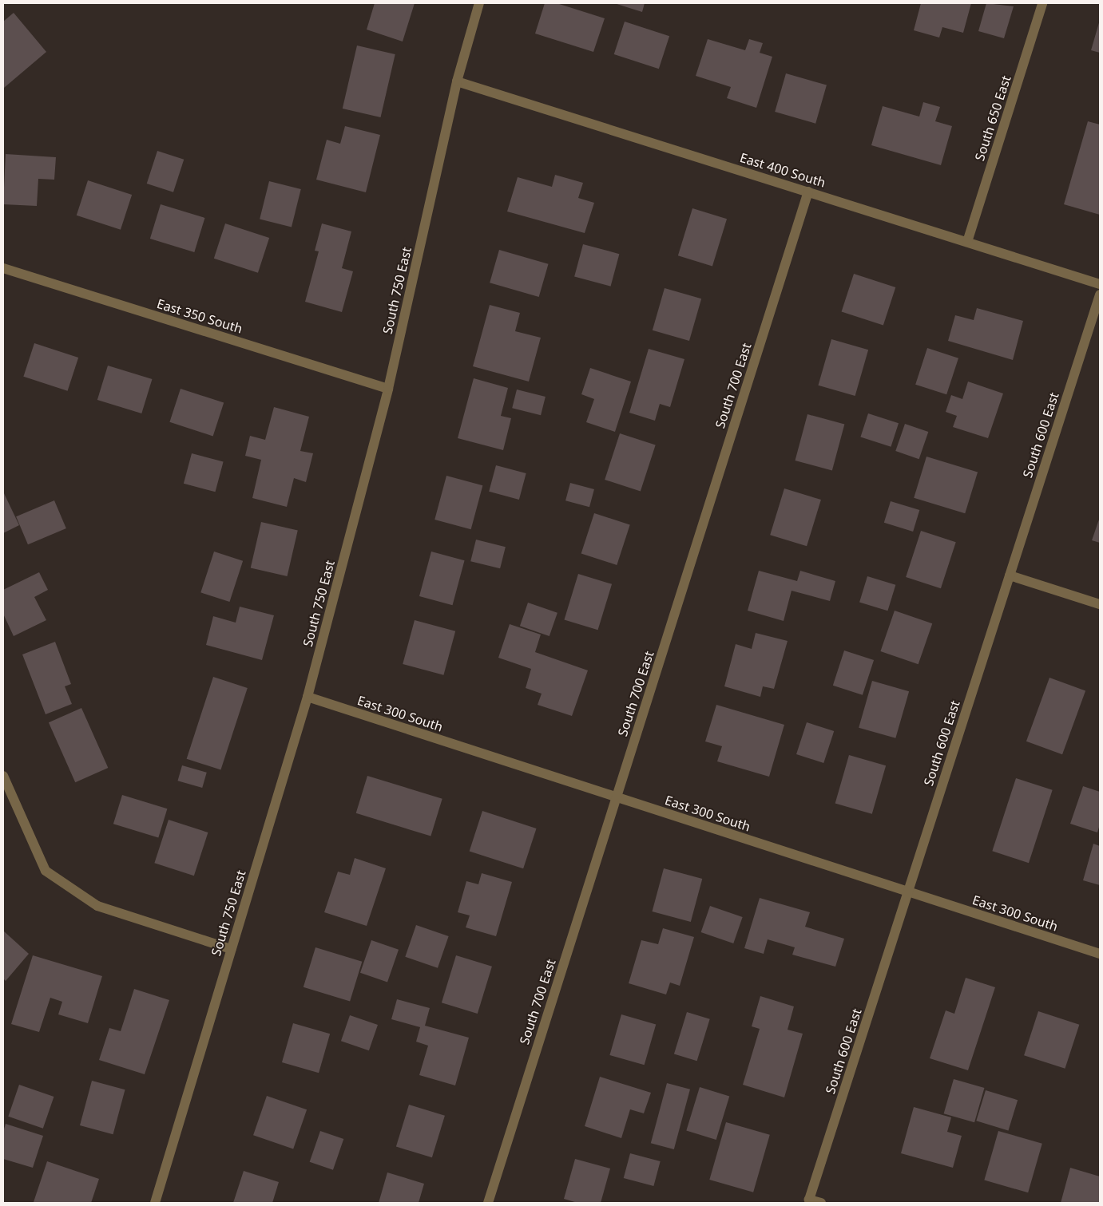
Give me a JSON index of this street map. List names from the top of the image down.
{
  "streets": {
    "street": [
      "South 650 East",
      "East 400 South",
      "South 750 East",
      "East 350 South",
      "South 700 East",
      "South 600 East",
      "East 300 South"
    ]
  },
  "crossings": [
    ["South 650 East", "East 400 South"],
    ["East 400 South", "South 750 East"],
    ["East 400 South", "South 700 East"],
    ["South 750 East", "East 350 South"],
    ["South 750 East", "East 300 South"],
    ["South 700 East", "East 300 South"],
    ["South 600 East", "East 300 South"]
  ]
}
